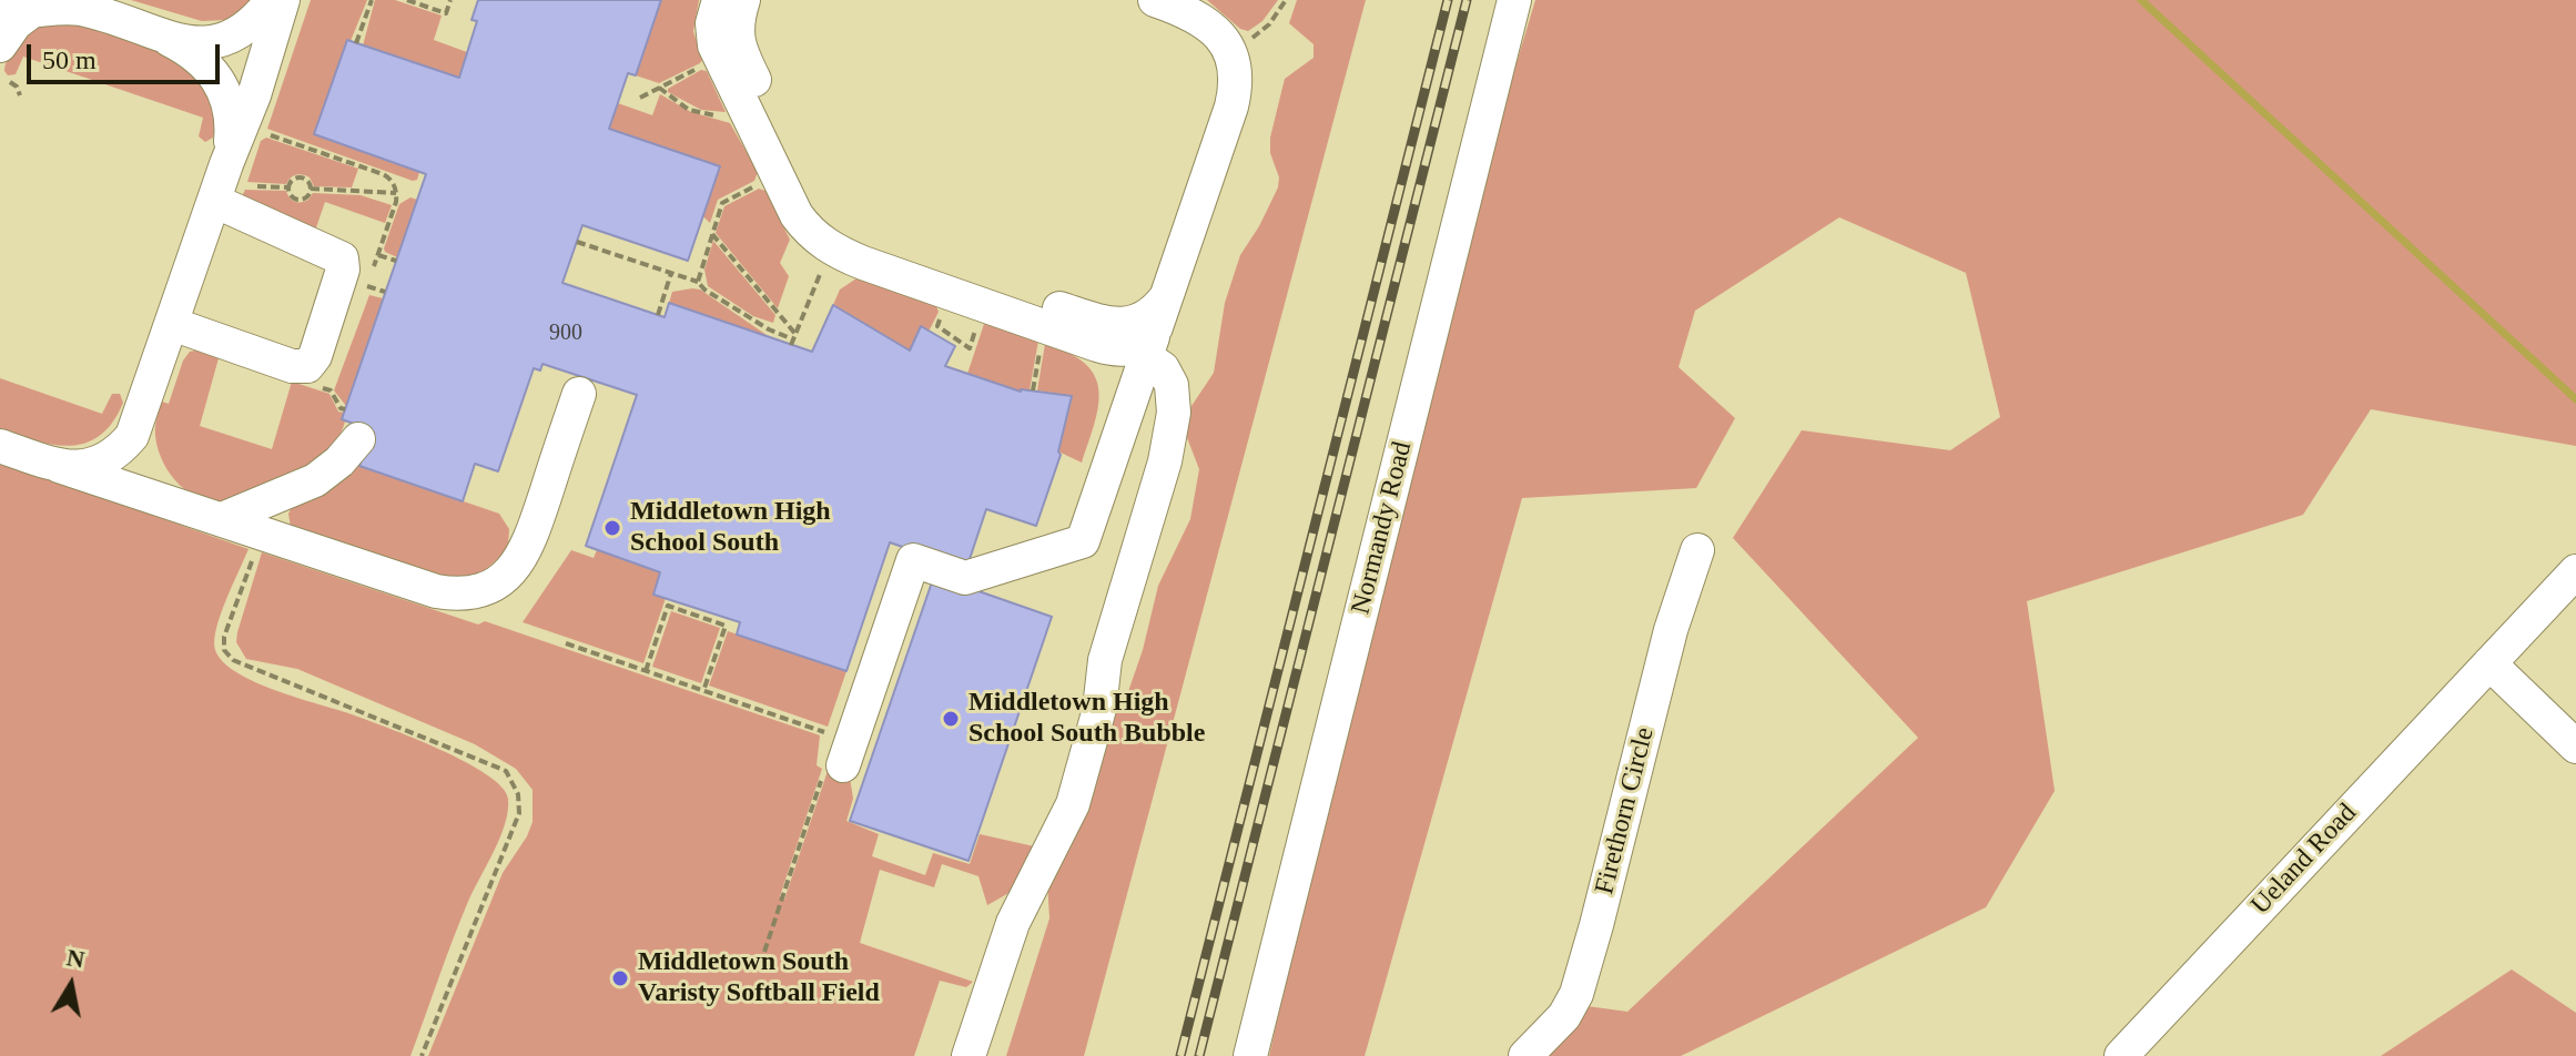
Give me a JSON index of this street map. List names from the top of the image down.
{
  "streets": {
    "street": ["Normandy Road", "Firethorn Circle", "Ueland Road"]
  },
  "places": ["Middletown High School South", "Middletown High School South Bubble", "Middletown South Varisty Softball Field"],
  "house_numbers": ["900"],
  "scale_bar": "50 m",
  "north": "top"
}
